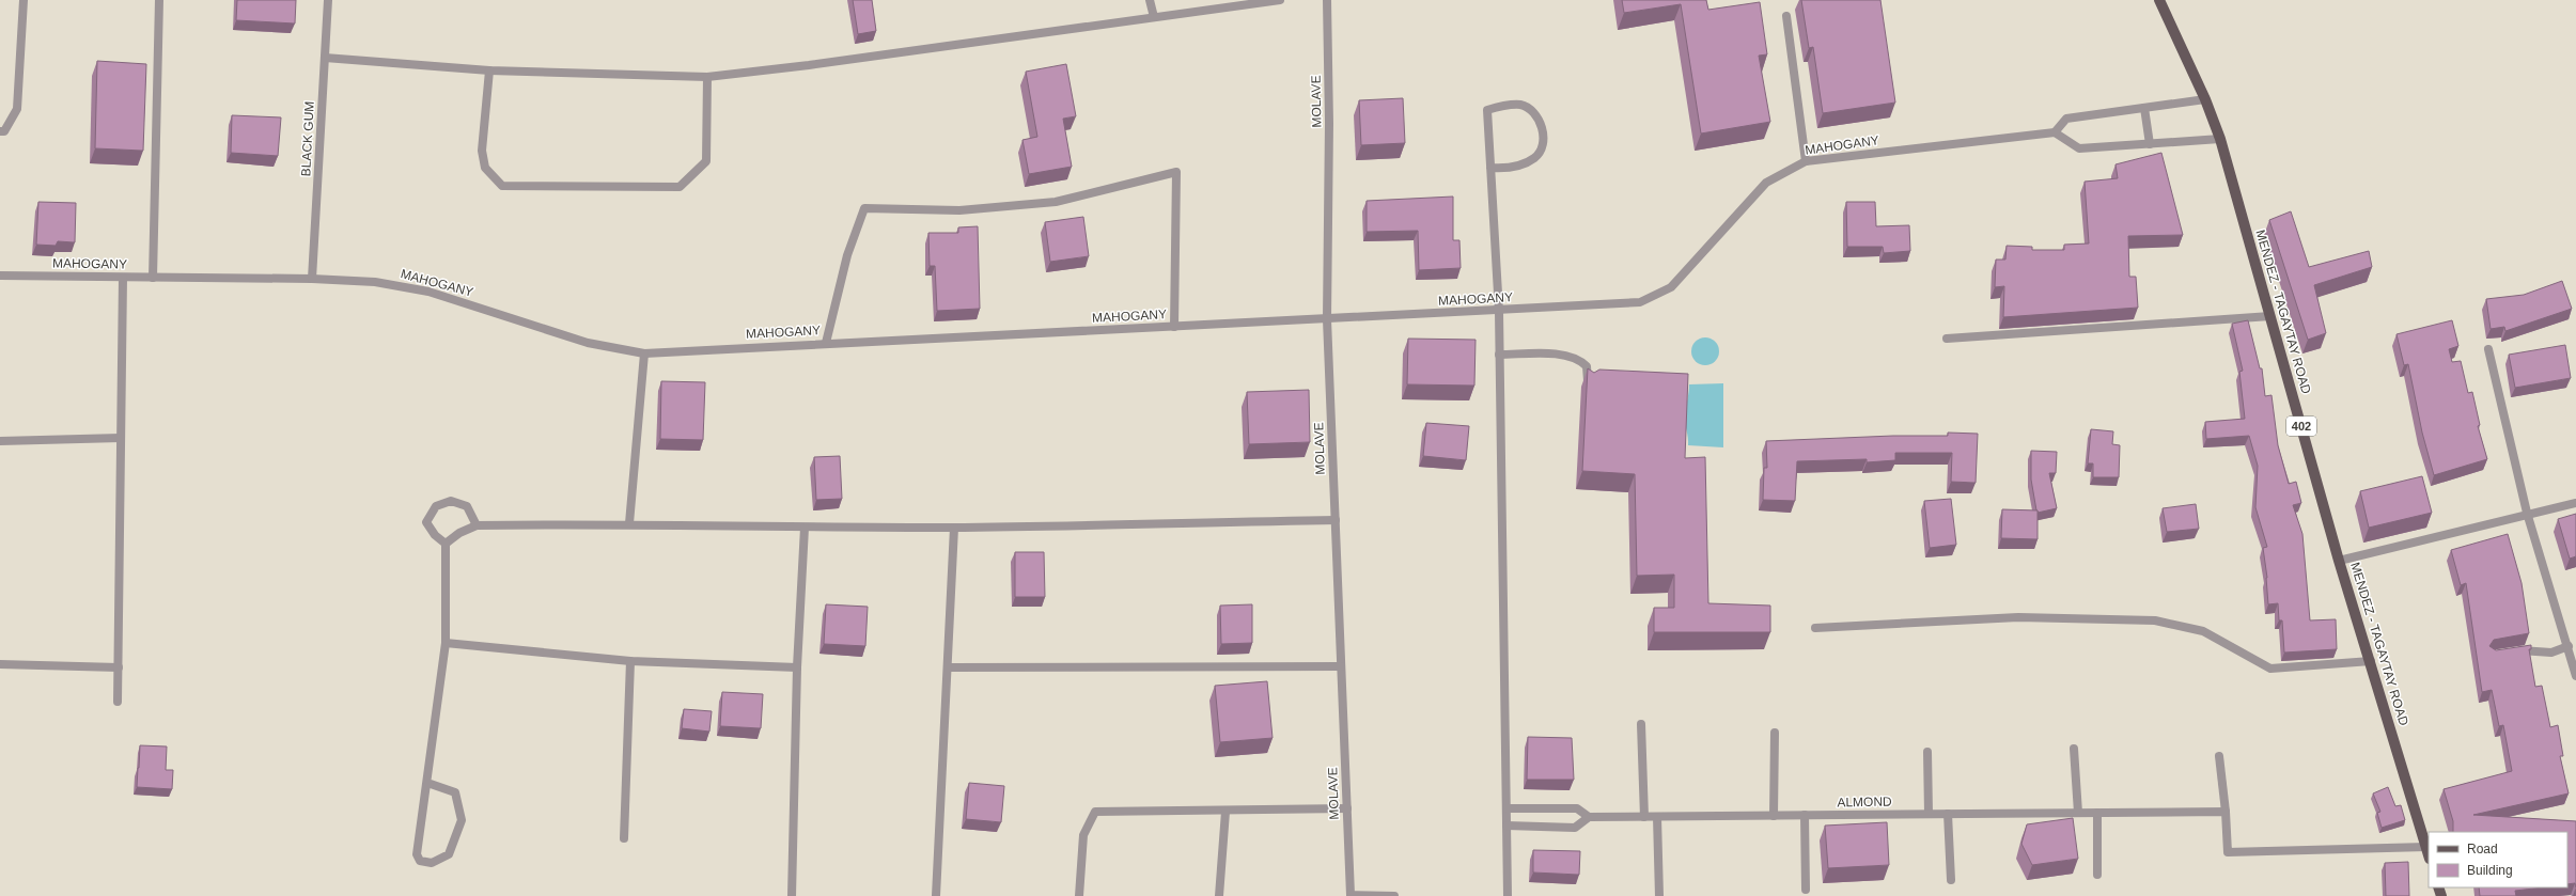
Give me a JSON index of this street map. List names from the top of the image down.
{
  "streets": {
    "main road": ["MENDEZ - TAGAYTAY ROAD", "402"],
    "street": [
      "MOLAVE",
      "BLACK GUM",
      "MAHOGANY",
      "ALMOND"
    ]
  },
  "crossings": [
    ["MOLAVE", "MAHOGANY"],
    ["BLACK GUM", "MAHOGANY"]
  ],
  "legend": ["Road", "Building"]
}
